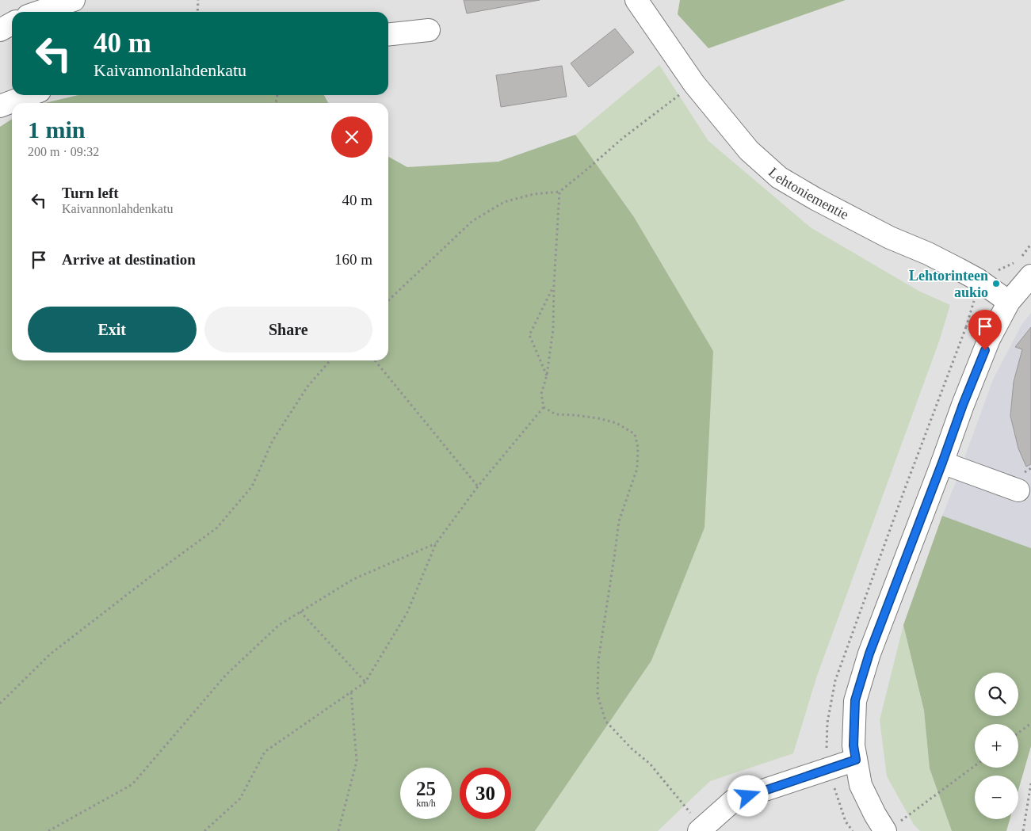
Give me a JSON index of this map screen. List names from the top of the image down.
{
  "streets": {
    "street": ["Lehtoniementie"]
  },
  "places": ["Lehtorinteen aukio"],
  "page": {
    "turn": ["40 m", "Kaivannonlahdenkatu"],
    "heading": ["1 min", "200 m · 09:32"],
    "list": [
      {
        "name": "Turn left",
        "note": "Kaivannonlahdenkatu",
        "value": "40 m"
      },
      {
        "name": "Arrive at destination",
        "value": "160 m"
      }
    ],
    "buttons": ["Exit", "Share"],
    "map_buttons": ["+", "−"],
    "speed": "25 km/h",
    "limit": "30"
  }
}
